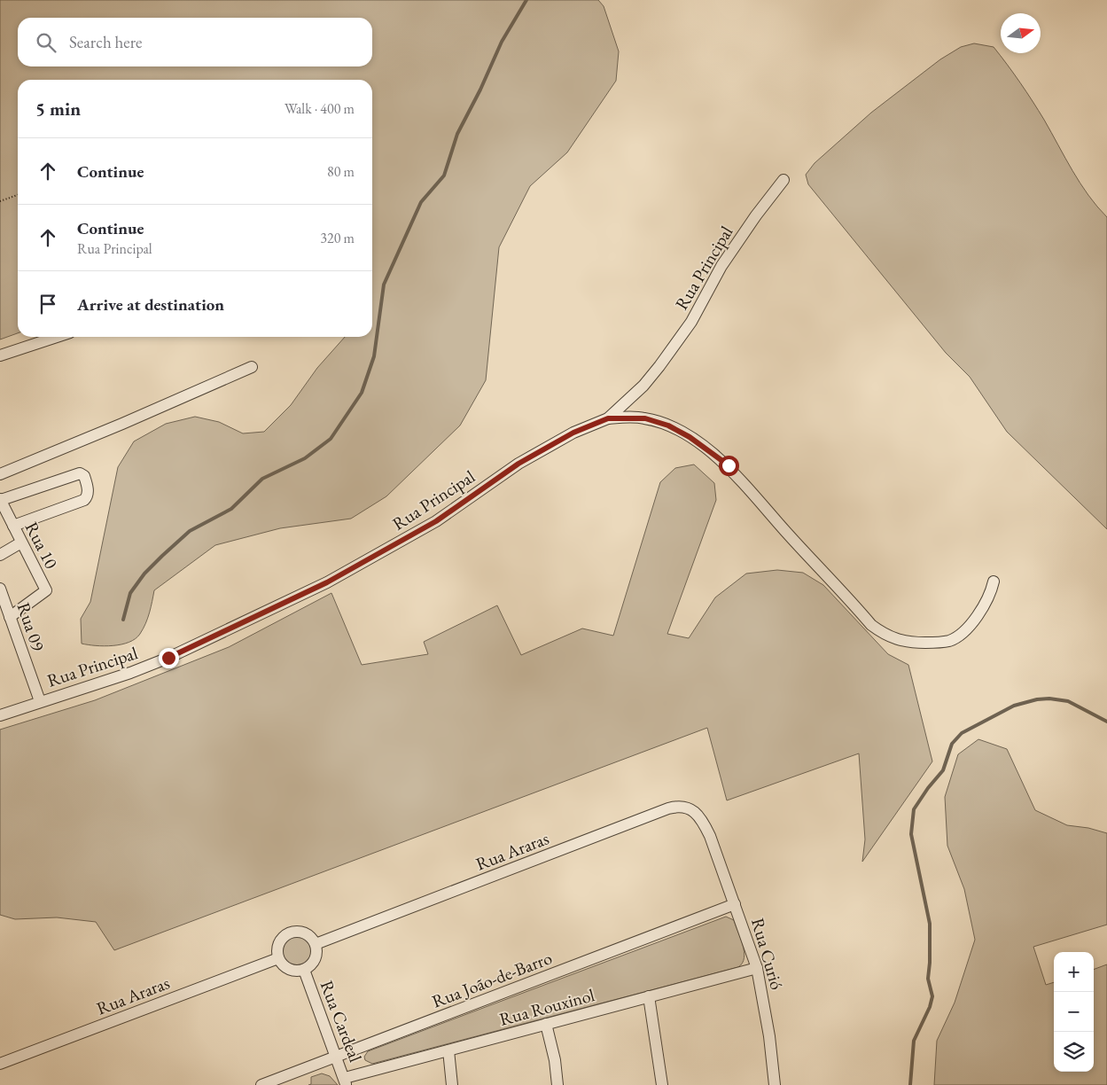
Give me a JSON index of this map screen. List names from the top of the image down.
{
  "streets": {
    "street": [
      "Rua Principal",
      "Rua 10",
      "Rua 09",
      "Rua Araras",
      "Rua Curió",
      "Rua João-de-Barro",
      "Rua Rouxinol",
      "Rua Cardeal"
    ]
  },
  "crossings": [
    ["Rua Principal", "Rua 09"],
    ["Rua 10", "Rua 09"],
    ["Rua Araras", "Rua Curió"],
    ["Rua Araras", "Rua Cardeal"],
    ["Rua Curió", "Rua João-de-Barro"],
    ["Rua Curió", "Rua Rouxinol"],
    ["Rua João-de-Barro", "Rua Cardeal"],
    ["Rua Rouxinol", "Rua Cardeal"]
  ],
  "north": "right",
  "page": {
    "search": "Search here",
    "heading": ["5 min", "Walk · 400 m"],
    "list": [
      ["Continue", "80 m"],
      ["Continue", "Rua Principal", "320 m"],
      "Arrive at destination"
    ],
    "map_buttons": ["+", "−"]
  }
}
